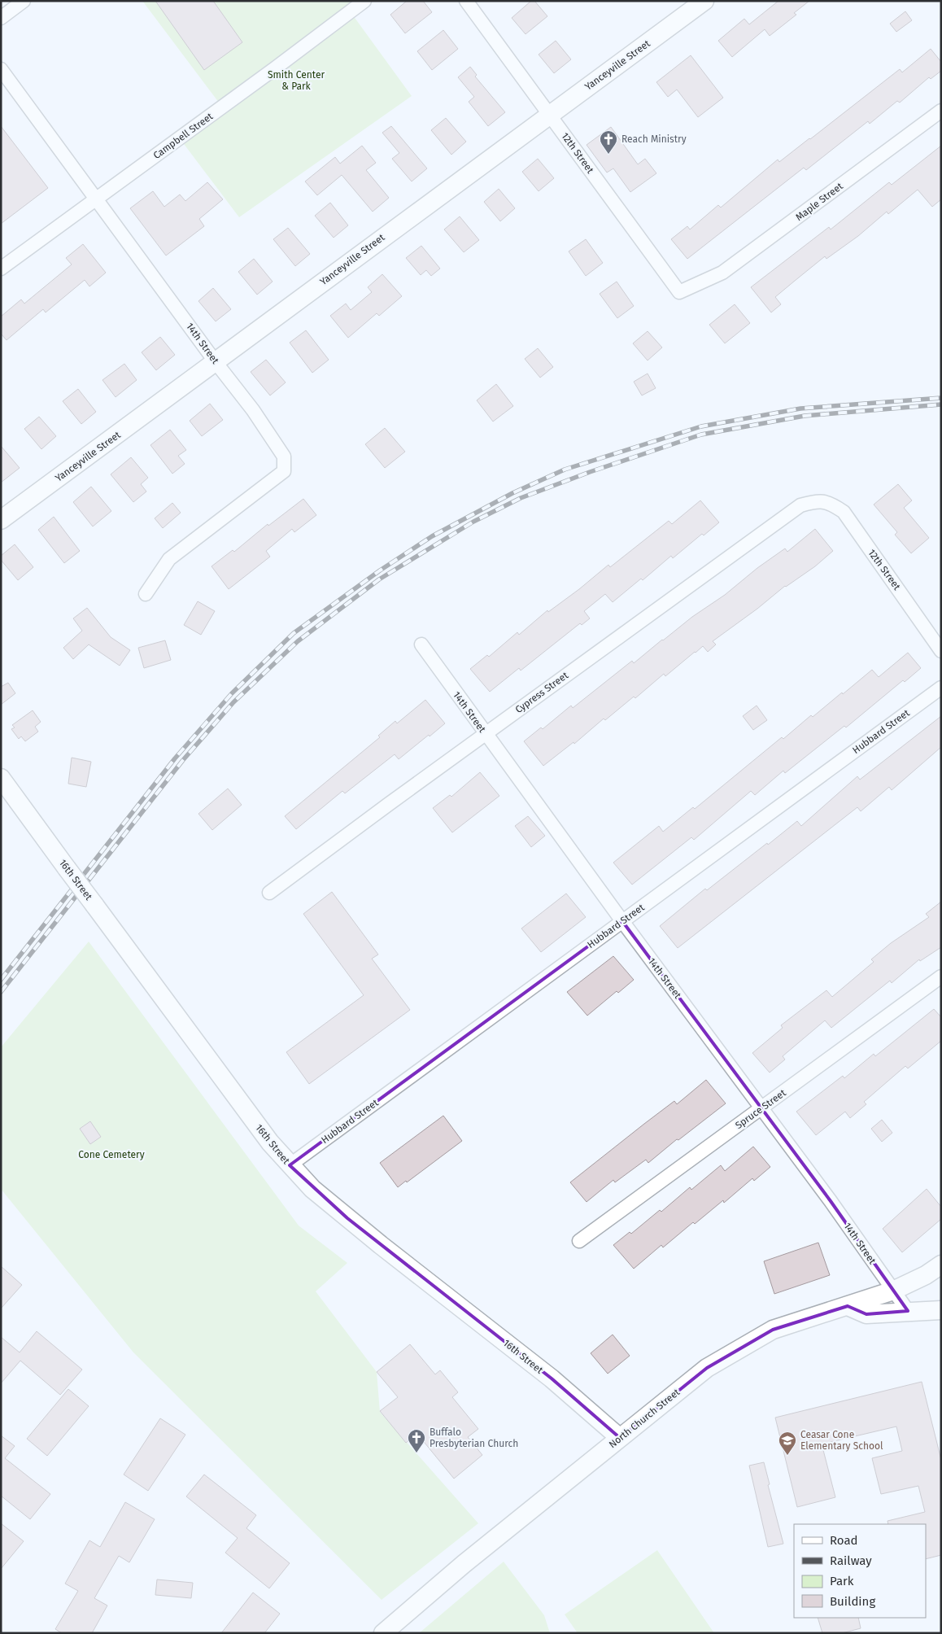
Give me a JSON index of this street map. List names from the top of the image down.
{
  "streets": {
    "main road": ["Yanceyville Street", "16th Street", "North Church Street"],
    "street": [
      "Campbell Street",
      "12th Street",
      "Maple Street",
      "14th Street",
      "Cypress Street",
      "Hubbard Street",
      "Spruce Street"
    ]
  },
  "crossings": [
    ["Yanceyville Street", "12th Street"],
    ["Yanceyville Street", "14th Street"],
    ["Campbell Street", "14th Street"],
    ["12th Street", "Maple Street"],
    ["12th Street", "Cypress Street"],
    ["14th Street", "Cypress Street"],
    ["14th Street", "Hubbard Street"],
    ["14th Street", "Spruce Street"],
    ["14th Street", "North Church Street"],
    ["Hubbard Street", "16th Street"],
    ["16th Street", "North Church Street"]
  ],
  "parks": ["Smith Center & Park", "Cone Cemetery"],
  "places": {
    "church": ["Reach Ministry", "Buffalo Presbyterian Church"],
    "school or university": ["Ceasar Cone Elementary School"]
  },
  "legend": [
    "Road",
    "Railway",
    "Park",
    "Building"
  ]
}
